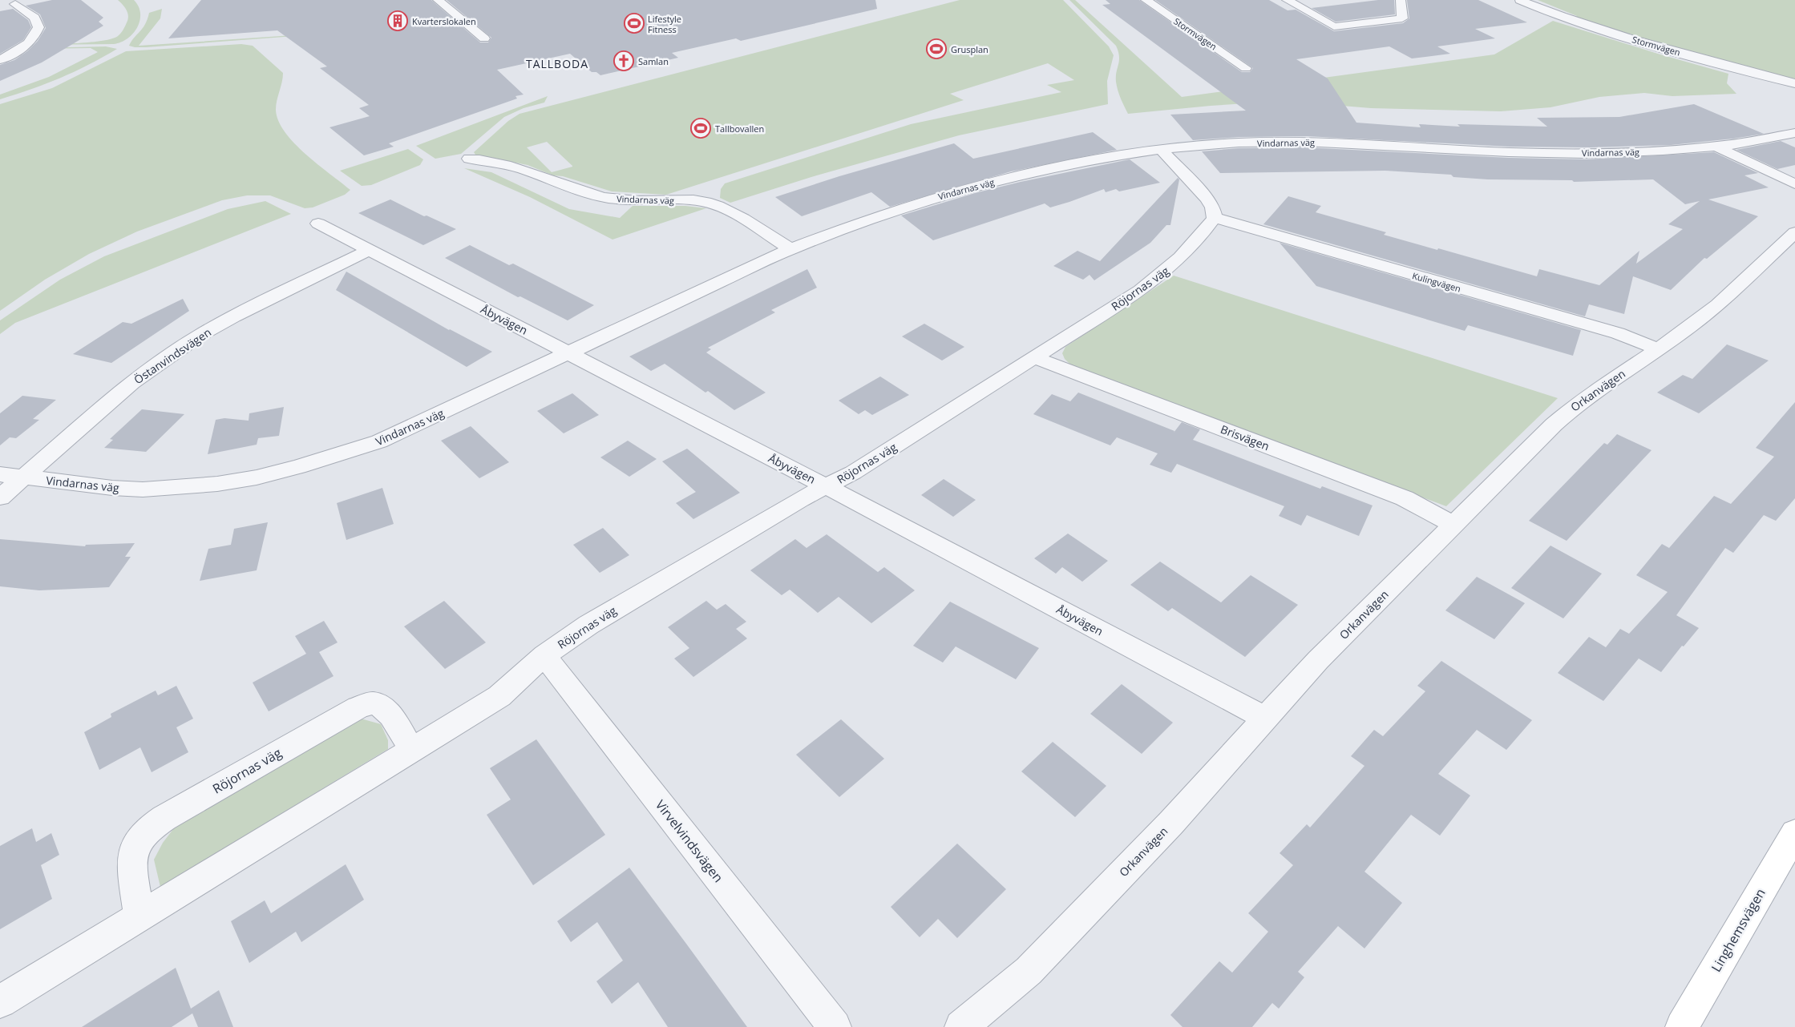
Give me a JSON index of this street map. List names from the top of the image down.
{
  "streets": {
    "main road": ["Linghemsvägen"],
    "street": [
      "Stormvägen",
      "Vindarnas väg",
      "Kulingvägen",
      "Röjornas väg",
      "Åbyvägen",
      "Östanvindsvägen",
      "Orkanvägen",
      "Brisvägen",
      "Virvelvindsvägen"
    ]
  },
  "crossings": [
    ["Vindarnas väg", "Åbyvägen"],
    ["Vindarnas väg", "Östanvindsvägen"],
    ["Kulingvägen", "Röjornas väg"],
    ["Kulingvägen", "Orkanvägen"],
    ["Röjornas väg", "Åbyvägen"],
    ["Röjornas väg", "Brisvägen"],
    ["Röjornas väg", "Virvelvindsvägen"],
    ["Åbyvägen", "Östanvindsvägen"],
    ["Åbyvägen", "Orkanvägen"],
    ["Orkanvägen", "Brisvägen"]
  ],
  "districts": ["TALLBODA"],
  "places": {
    "building": ["Kvarterslokalen"],
    "sports": ["Lifestyle Fitness", "Grusplan", "Tallbovallen"],
    "church": ["Samlan"]
  }
}
